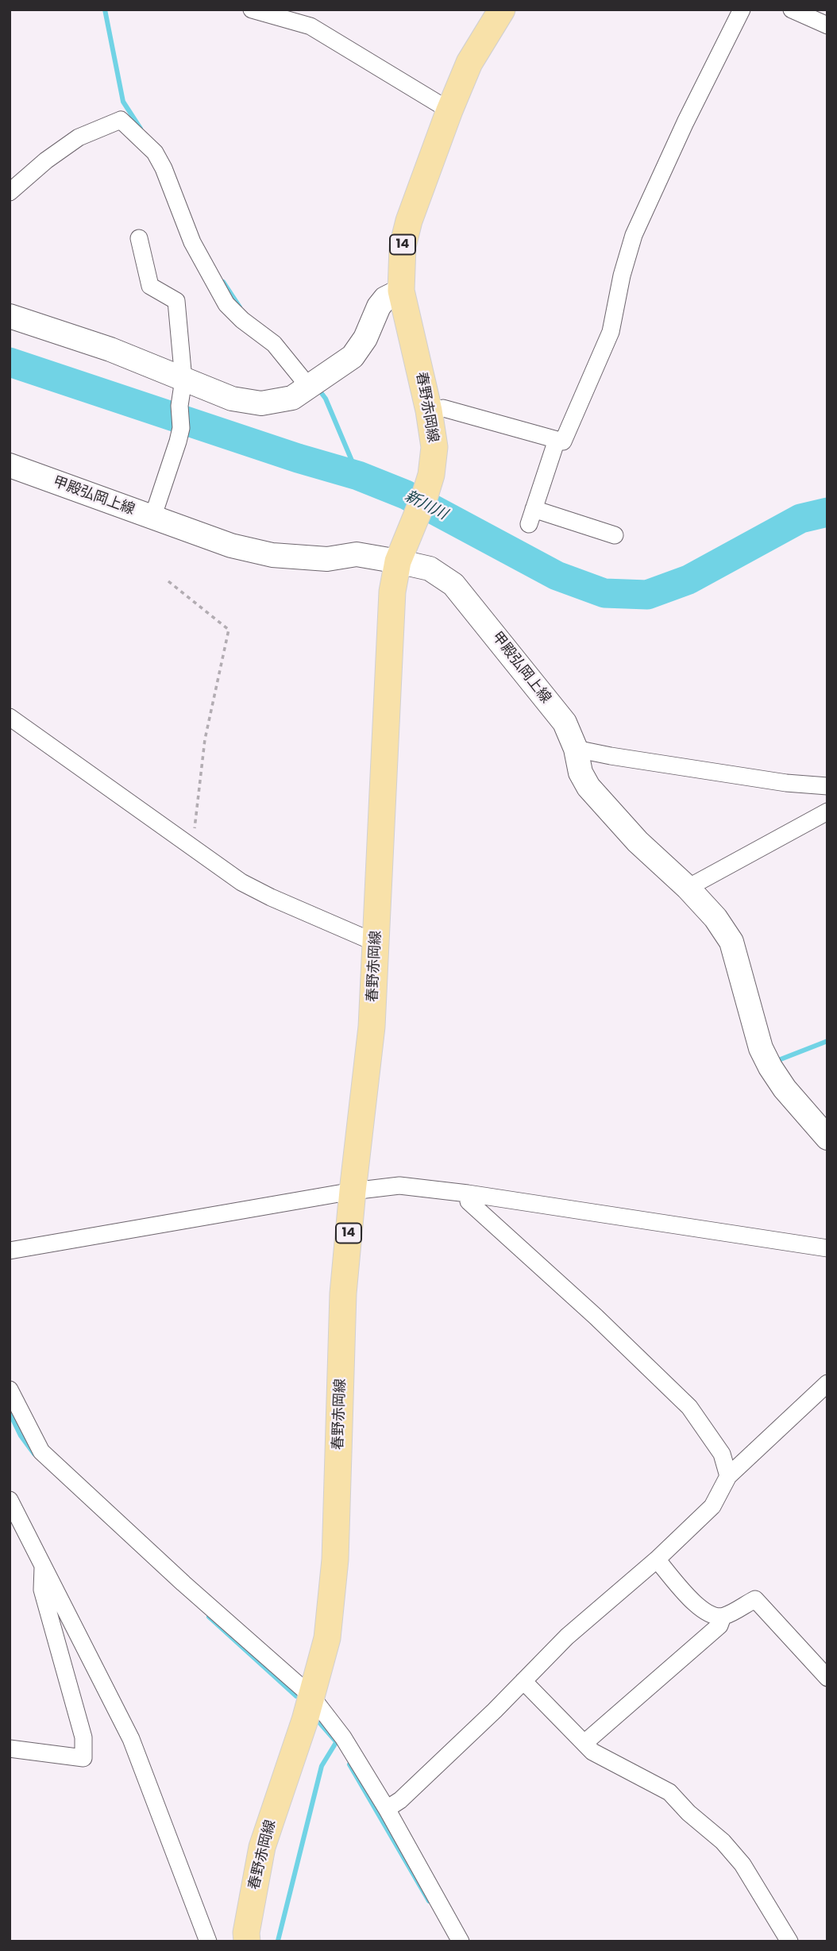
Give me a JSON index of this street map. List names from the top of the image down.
{
  "streets": {
    "main road": ["14", "春野赤岡線", "甲殿弘岡上線"]
  },
  "crossings": [
    ["春野赤岡線", "甲殿弘岡上線"]
  ],
  "water": ["新川川"]
}
